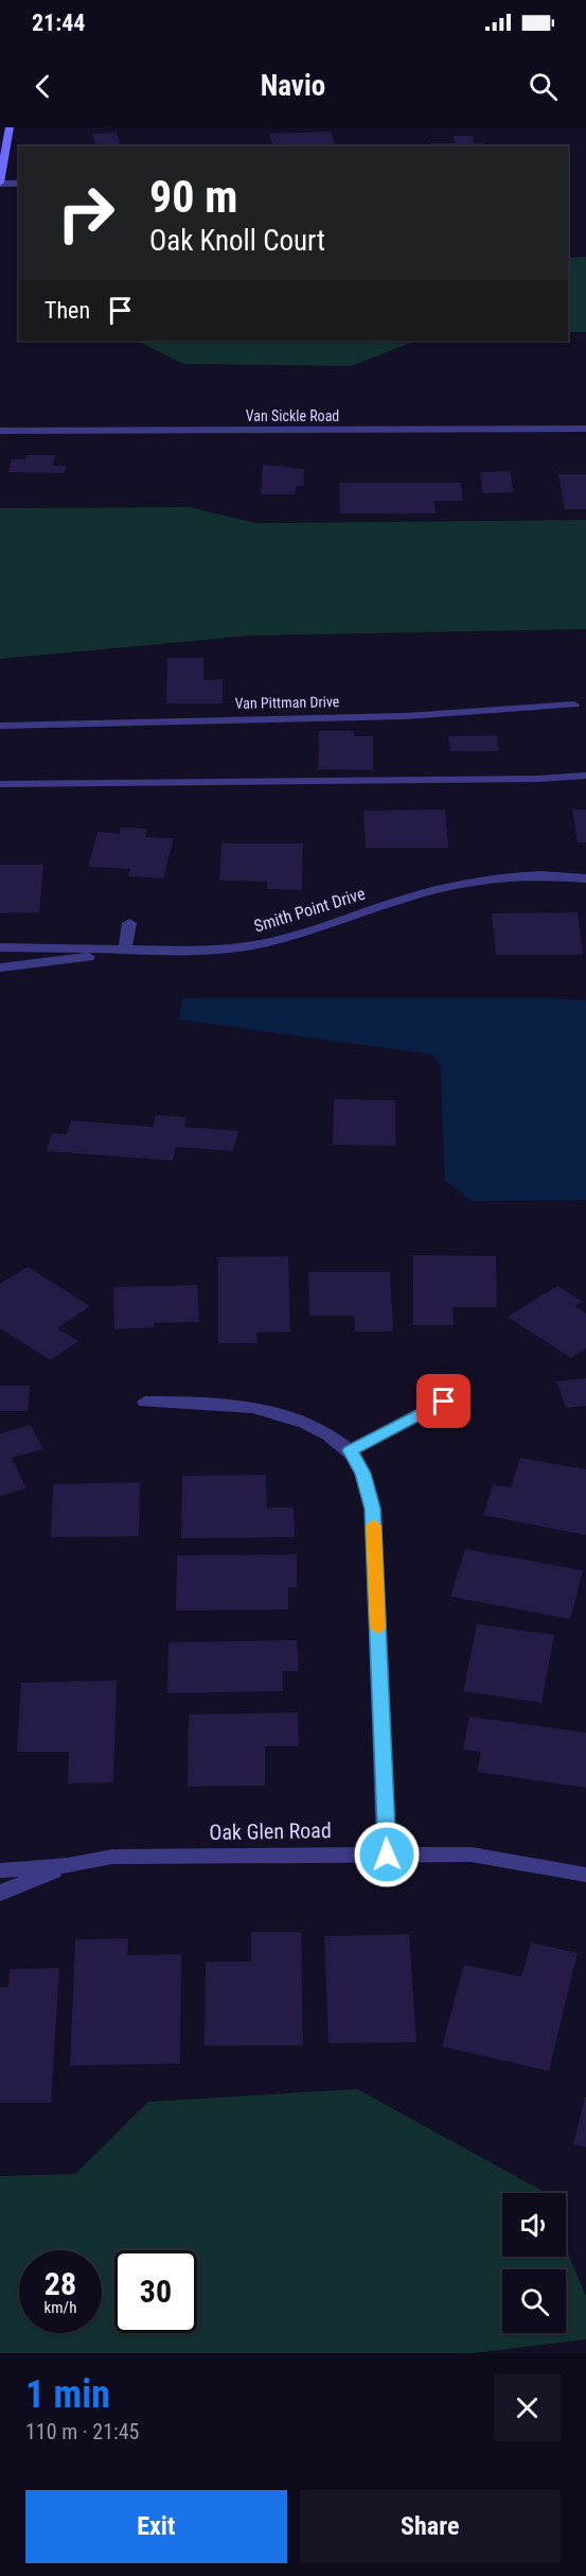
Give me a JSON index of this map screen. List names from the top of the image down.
{
  "streets": {
    "street": ["Van Sickle Road", "Smith Point Drive", "Oak Glen Road"],
    "lane": ["Van Pittman Drive"]
  },
  "page": {
    "status": "21:44",
    "header": "Navio",
    "turn": ["90 m", "Oak Knoll Court"],
    "then": "Then",
    "speed": "28 km/h",
    "limit": "30",
    "heading": ["1 min", "110 m · 21:45"],
    "buttons": ["Exit", "Share"]
  }
}
